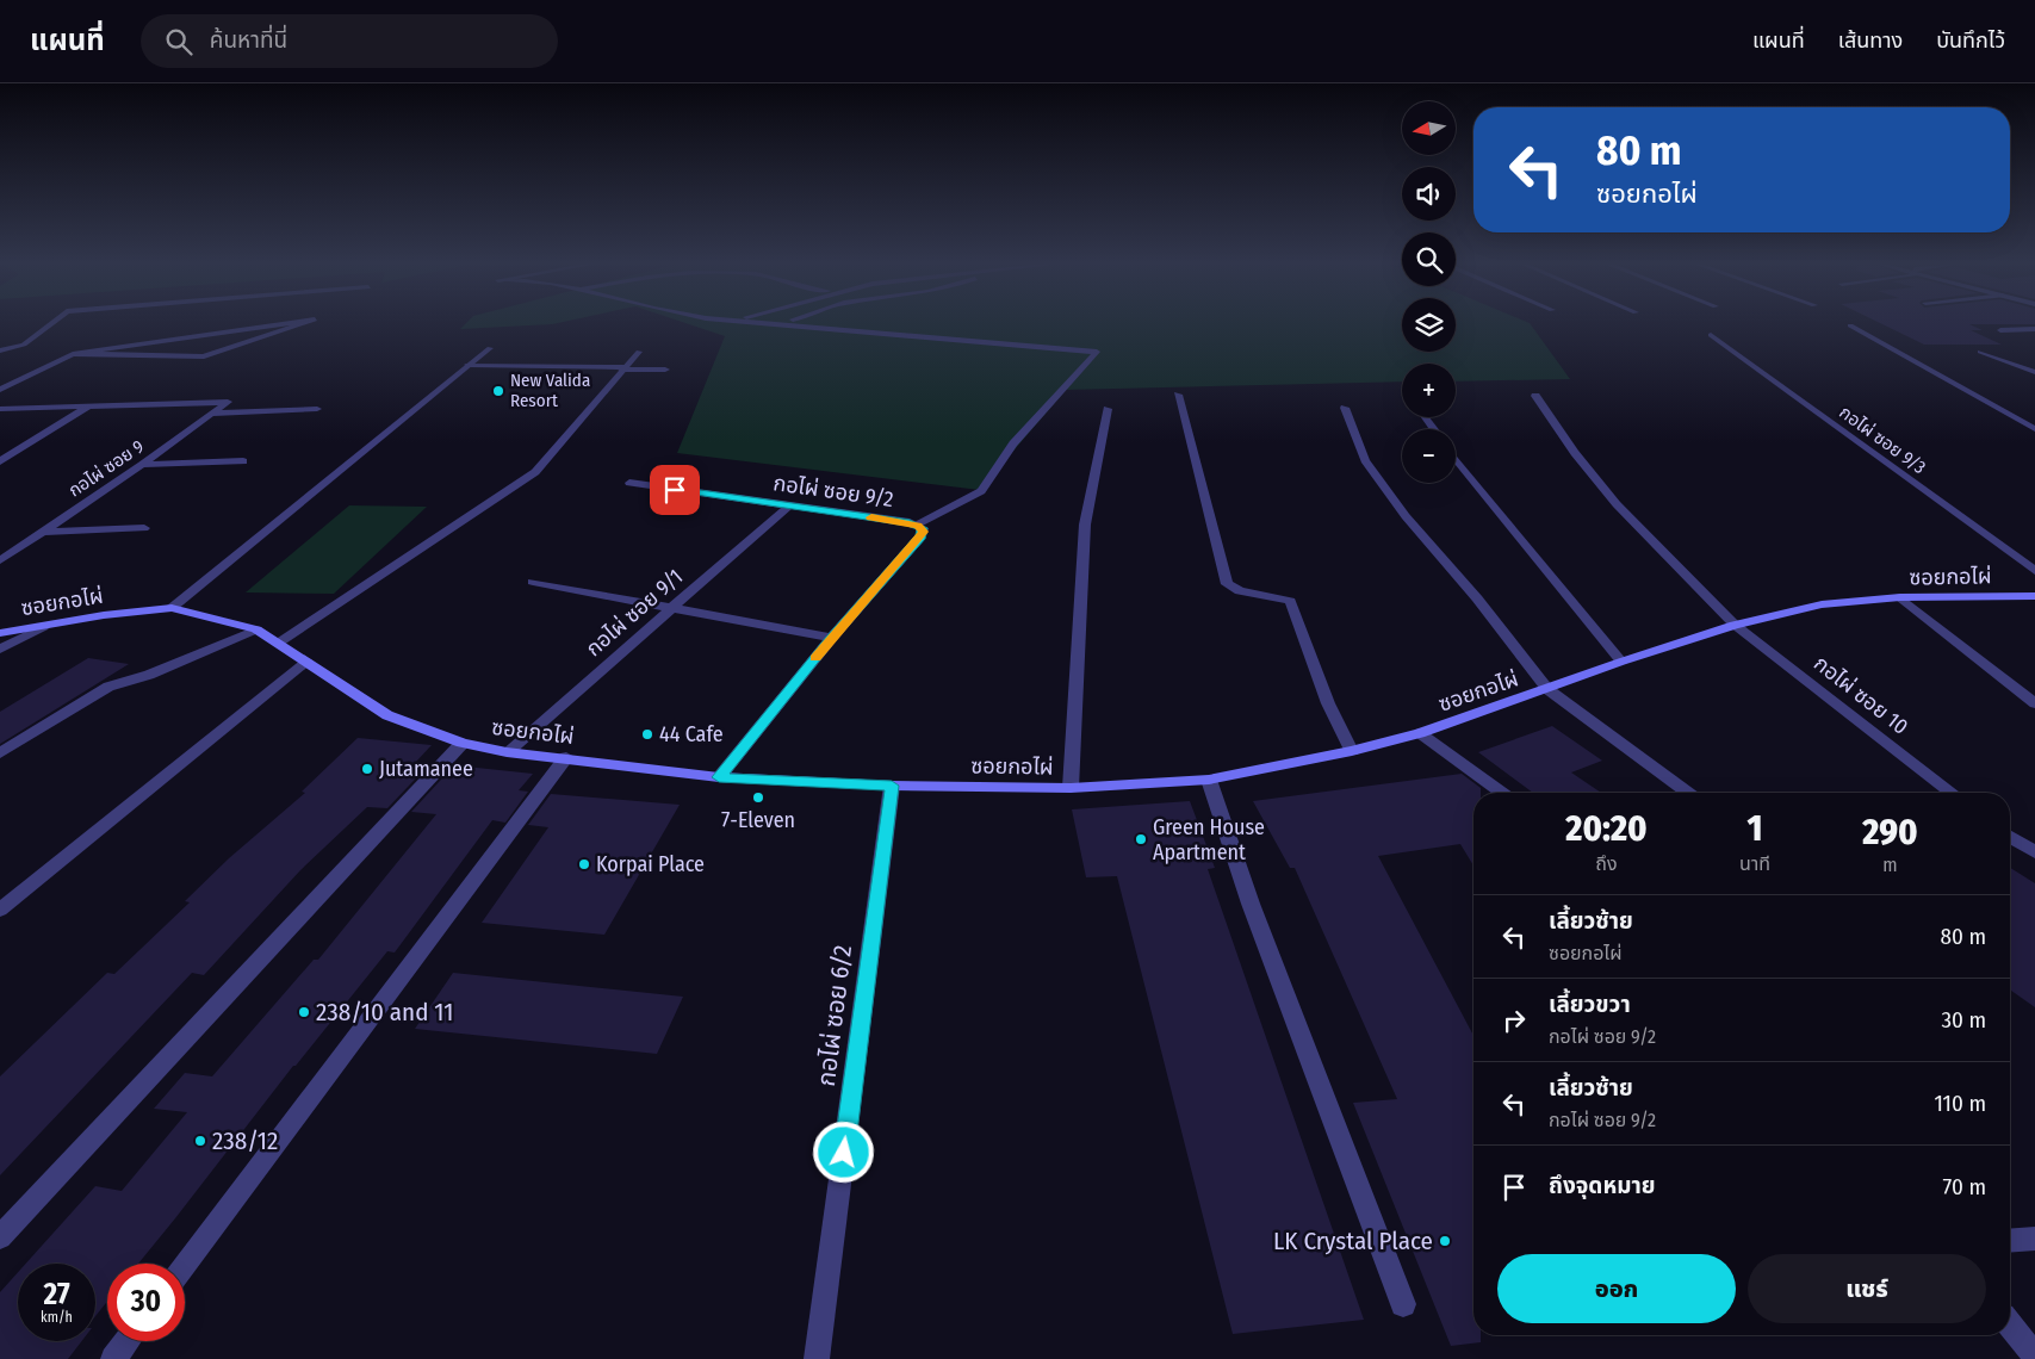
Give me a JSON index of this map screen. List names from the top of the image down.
{
  "streets": {
    "street": [
      "กอไผ่ ซอย 9/3",
      "กอไผ่ ซอย 9",
      "กอไผ่ ซอย 9/2",
      "ซอยกอไผ่",
      "กอไผ่ ซอย 9/1",
      "กอไผ่ ซอย 10",
      "กอไผ่ ซอย 6/2"
    ]
  },
  "crossings": [
    ["กอไผ่ ซอย 9/2", "ซอยกอไผ่"],
    ["กอไผ่ ซอย 9/2", "กอไผ่ ซอย 9/1"],
    ["ซอยกอไผ่", "กอไผ่ ซอย 9/1"],
    ["ซอยกอไผ่", "กอไผ่ ซอย 10"],
    ["ซอยกอไผ่", "กอไผ่ ซอย 6/2"]
  ],
  "places": [
    "New Valida Resort",
    "44 Cafe",
    "Jutamanee",
    "7-Eleven",
    "Green House Apartment",
    "Korpai Place",
    "238/10 and 11",
    "238/12",
    "LK Crystal Place"
  ],
  "north": "left",
  "page": {
    "header": "แผนที่",
    "search": "ค้นหาที่นี่",
    "nav": ["แผนที่", "เส้นทาง", "บันทึกไว้"],
    "map_buttons": ["+", "−"],
    "turn": ["80 m", "ซอยกอไผ่"],
    "eta": [
      "20:20",
      "ถึง",
      "1",
      "นาที",
      "290",
      "m"
    ],
    "list": [
      {
        "name": "เลี้ยวซ้าย",
        "note": "ซอยกอไผ่",
        "value": "80 m"
      },
      {
        "name": "เลี้ยวขวา",
        "note": "กอไผ่ ซอย 9/2",
        "value": "30 m"
      },
      {
        "name": "เลี้ยวซ้าย",
        "note": "กอไผ่ ซอย 9/2",
        "value": "110 m"
      },
      {
        "name": "ถึงจุดหมาย",
        "value": "70 m"
      }
    ],
    "buttons": ["ออก", "แชร์"],
    "speed": "27 km/h",
    "limit": "30"
  }
}
